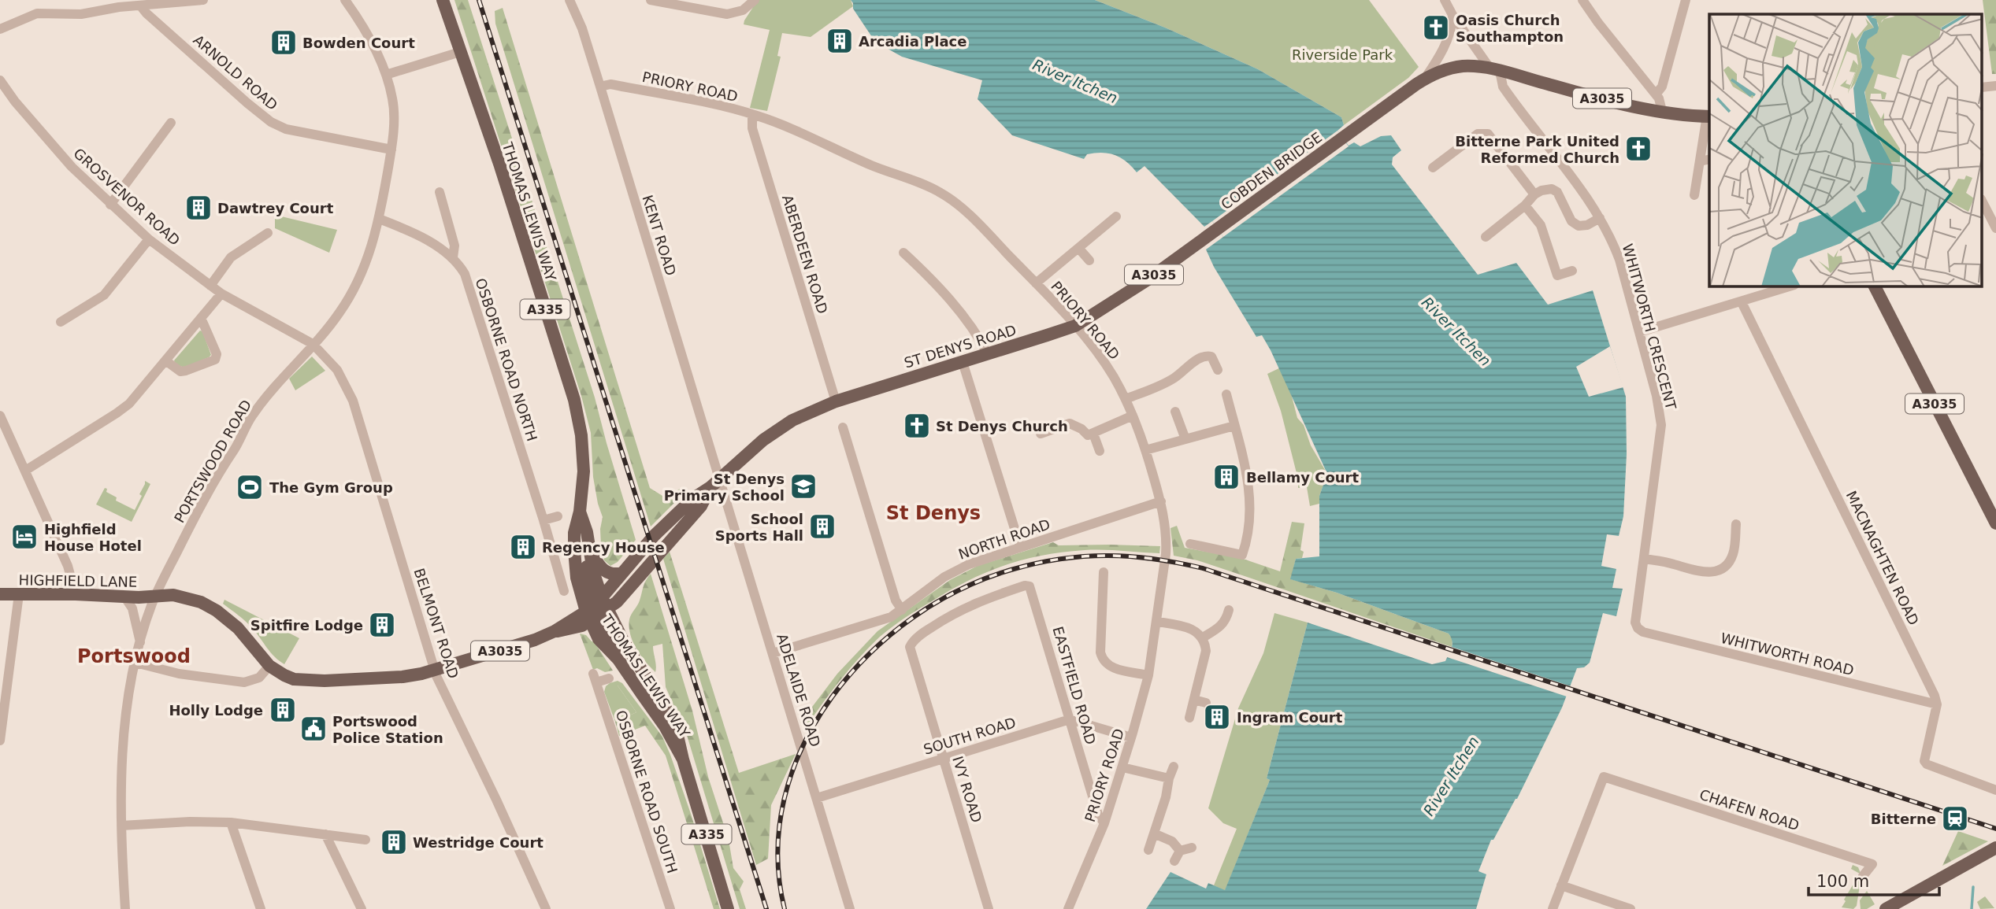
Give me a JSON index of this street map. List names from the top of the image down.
{
  "streets": {
    "main road": [
      "A3035",
      "COBDEN BRIDGE",
      "THOMAS LEWIS WAY",
      "A335",
      "ST DENYS ROAD",
      "HIGHFIELD LANE"
    ],
    "street": [
      "ARNOLD ROAD",
      "PRIORY ROAD",
      "GROSVENOR ROAD",
      "KENT ROAD",
      "ABERDEEN ROAD",
      "WHITWORTH CRESCENT",
      "OSBORNE ROAD NORTH",
      "PORTSWOOD ROAD",
      "NORTH ROAD",
      "MACNAGHTEN ROAD",
      "BELMONT ROAD",
      "WHITWORTH ROAD",
      "EASTFIELD ROAD",
      "ADELAIDE ROAD",
      "SOUTH ROAD",
      "IVY ROAD",
      "OSBORNE ROAD SOUTH",
      "CHAFEN ROAD"
    ]
  },
  "crossings": [
    ["ARNOLD ROAD", "PORTSWOOD ROAD"],
    ["PRIORY ROAD", "KENT ROAD"],
    ["PRIORY ROAD", "ABERDEEN ROAD"],
    ["PRIORY ROAD", "ST DENYS ROAD"],
    ["PRIORY ROAD", "NORTH ROAD"],
    ["PRIORY ROAD", "EASTFIELD ROAD"],
    ["A3035", "COBDEN BRIDGE"],
    ["A3035", "WHITWORTH CRESCENT"],
    ["COBDEN BRIDGE", "ST DENYS ROAD"],
    ["GROSVENOR ROAD", "PORTSWOOD ROAD"],
    ["GROSVENOR ROAD", "BELMONT ROAD"],
    ["THOMAS LEWIS WAY", "ST DENYS ROAD"],
    ["KENT ROAD", "ST DENYS ROAD"],
    ["KENT ROAD", "ADELAIDE ROAD"],
    ["ABERDEEN ROAD", "ST DENYS ROAD"],
    ["WHITWORTH CRESCENT", "WHITWORTH ROAD"],
    ["ST DENYS ROAD", "PORTSWOOD ROAD"],
    ["ST DENYS ROAD", "HIGHFIELD LANE"],
    ["ST DENYS ROAD", "BELMONT ROAD"],
    ["ST DENYS ROAD", "ADELAIDE ROAD"],
    ["OSBORNE ROAD NORTH", "PORTSWOOD ROAD"],
    ["PORTSWOOD ROAD", "HIGHFIELD LANE"],
    ["PORTSWOOD ROAD", "BELMONT ROAD"],
    ["NORTH ROAD", "ADELAIDE ROAD"],
    ["MACNAGHTEN ROAD", "WHITWORTH ROAD"],
    ["EASTFIELD ROAD", "SOUTH ROAD"],
    ["EASTFIELD ROAD", "IVY ROAD"],
    ["ADELAIDE ROAD", "SOUTH ROAD"],
    ["SOUTH ROAD", "IVY ROAD"]
  ],
  "districts": ["St Denys", "Portswood"],
  "water": ["River Itchen"],
  "parks": ["Riverside Park"],
  "places": {
    "church": ["Oasis Church Southampton", "Bitterne Park United Reformed Church", "St Denys Church"],
    "building": [
      "Arcadia Place",
      "Bowden Court",
      "Dawtrey Court",
      "Bellamy Court",
      "School Sports Hall",
      "Regency House",
      "Spitfire Lodge",
      "Holly Lodge",
      "Ingram Court",
      "Westridge Court"
    ],
    "school or university": ["St Denys Primary School"],
    "sports": ["The Gym Group"],
    "hotel": ["Highfield House Hotel"],
    "public building": ["Portswood Police Station"],
    "station": ["Bitterne"]
  },
  "scale_bar": "100 m"
}
